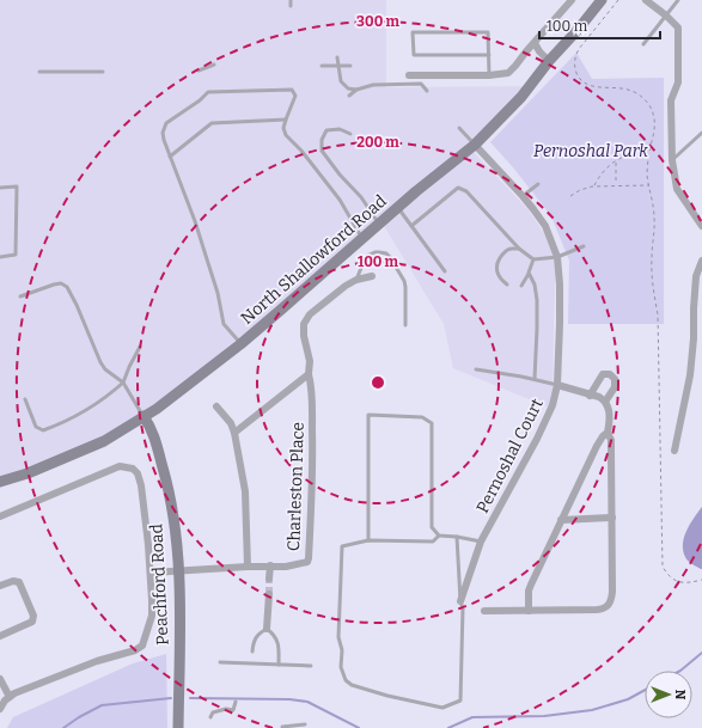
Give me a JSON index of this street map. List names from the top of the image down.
{
  "streets": {
    "street": [
      "North Shallowford Road",
      "Pernoshal Court",
      "Charleston Place",
      "Peachford Road"
    ]
  },
  "crossings": [
    ["North Shallowford Road", "Pernoshal Court"],
    ["North Shallowford Road", "Peachford Road"],
    ["Charleston Place", "Peachford Road"]
  ],
  "parks": ["Pernoshal Park"],
  "scale_bar": "100 m",
  "north": "right",
  "rings": ["300 m", "200 m", "100 m"]
}
